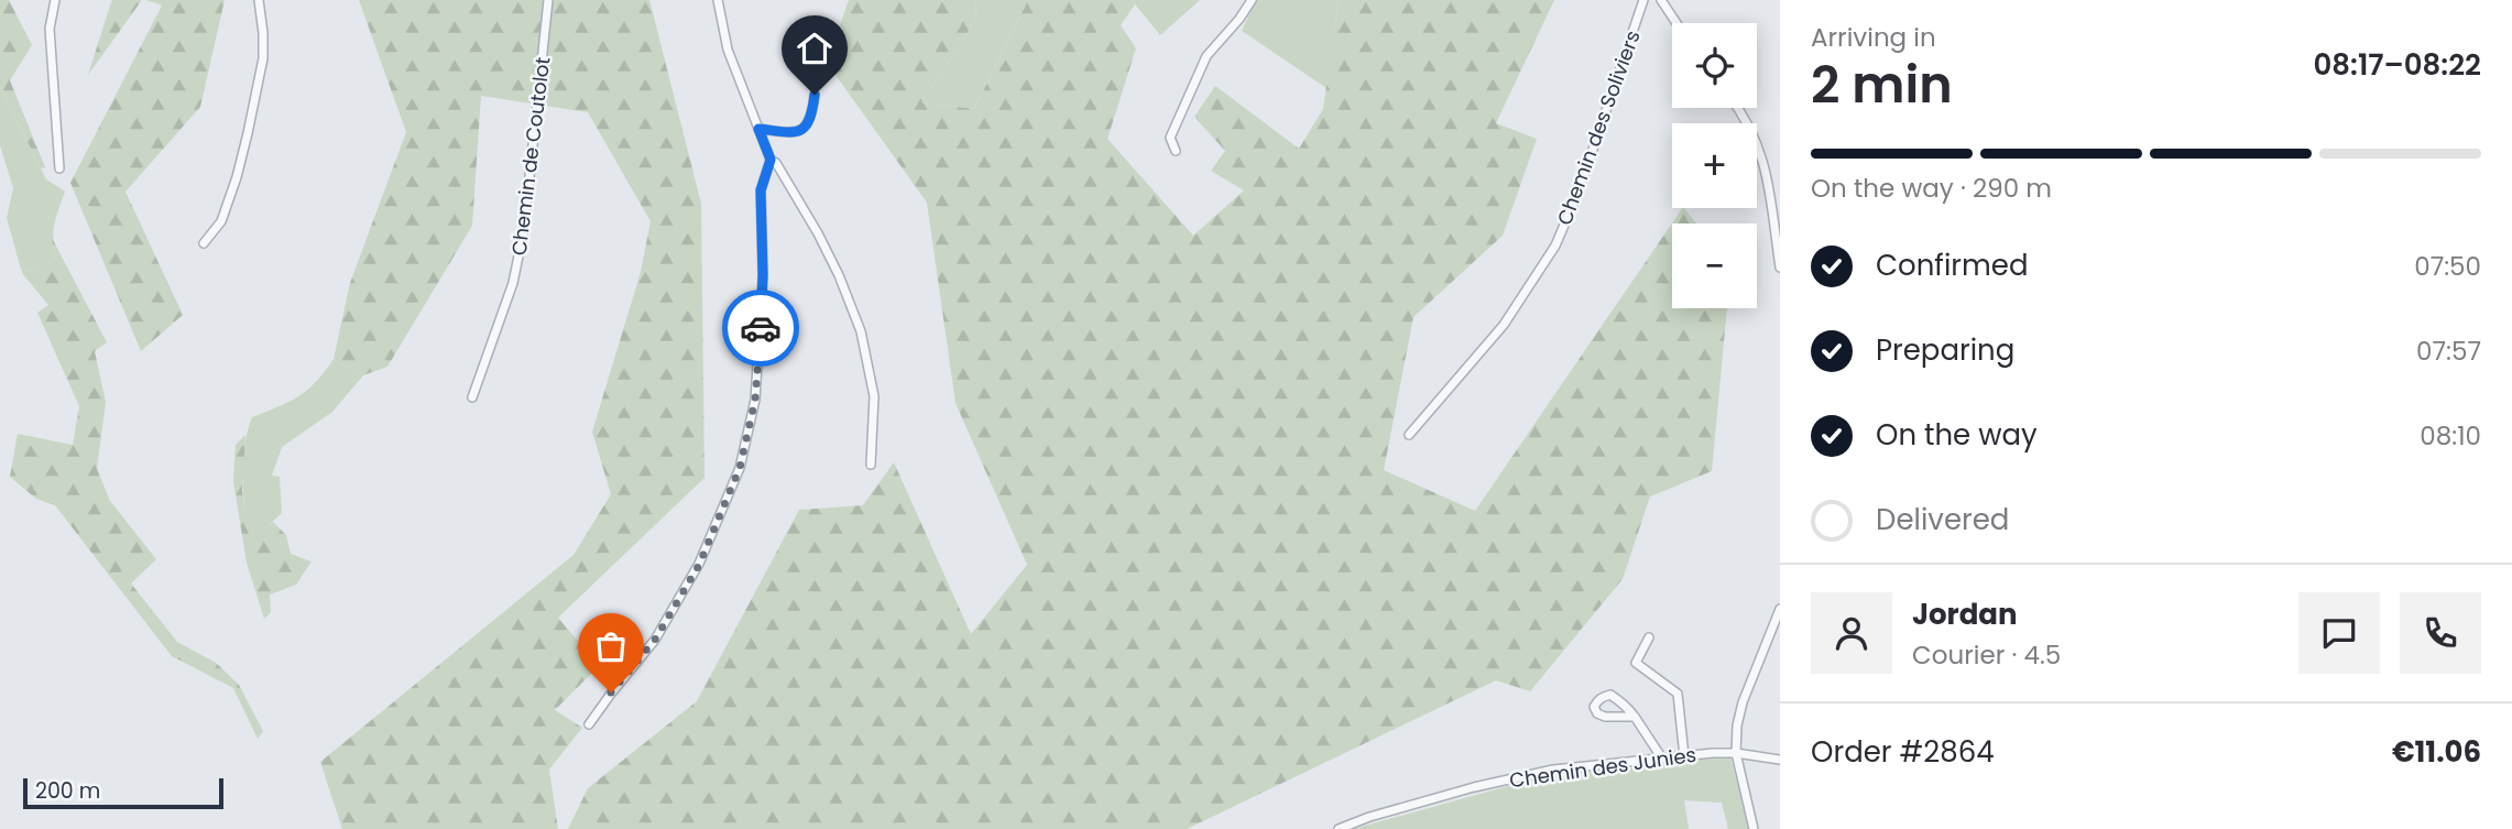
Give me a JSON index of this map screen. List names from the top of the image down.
{
  "streets": {
    "street": ["Chemin des Soliviers", "Chemin de Coutolot", "Chemin des Junies"]
  },
  "scale_bar": "200 m",
  "page": {
    "heading": ["2 min", "Arriving in", "08:17–08:22"],
    "panel": [
      "Jordan",
      "Courier · 4.5",
      "Order #2864",
      "€11.06"
    ],
    "map_buttons": ["+", "−"],
    "bar": "On the way · 290 m",
    "list": [
      ["Confirmed", "07:50"],
      ["Preparing", "07:57"],
      ["On the way", "08:10"],
      "Delivered"
    ],
    "scale": "200 m"
  }
}
